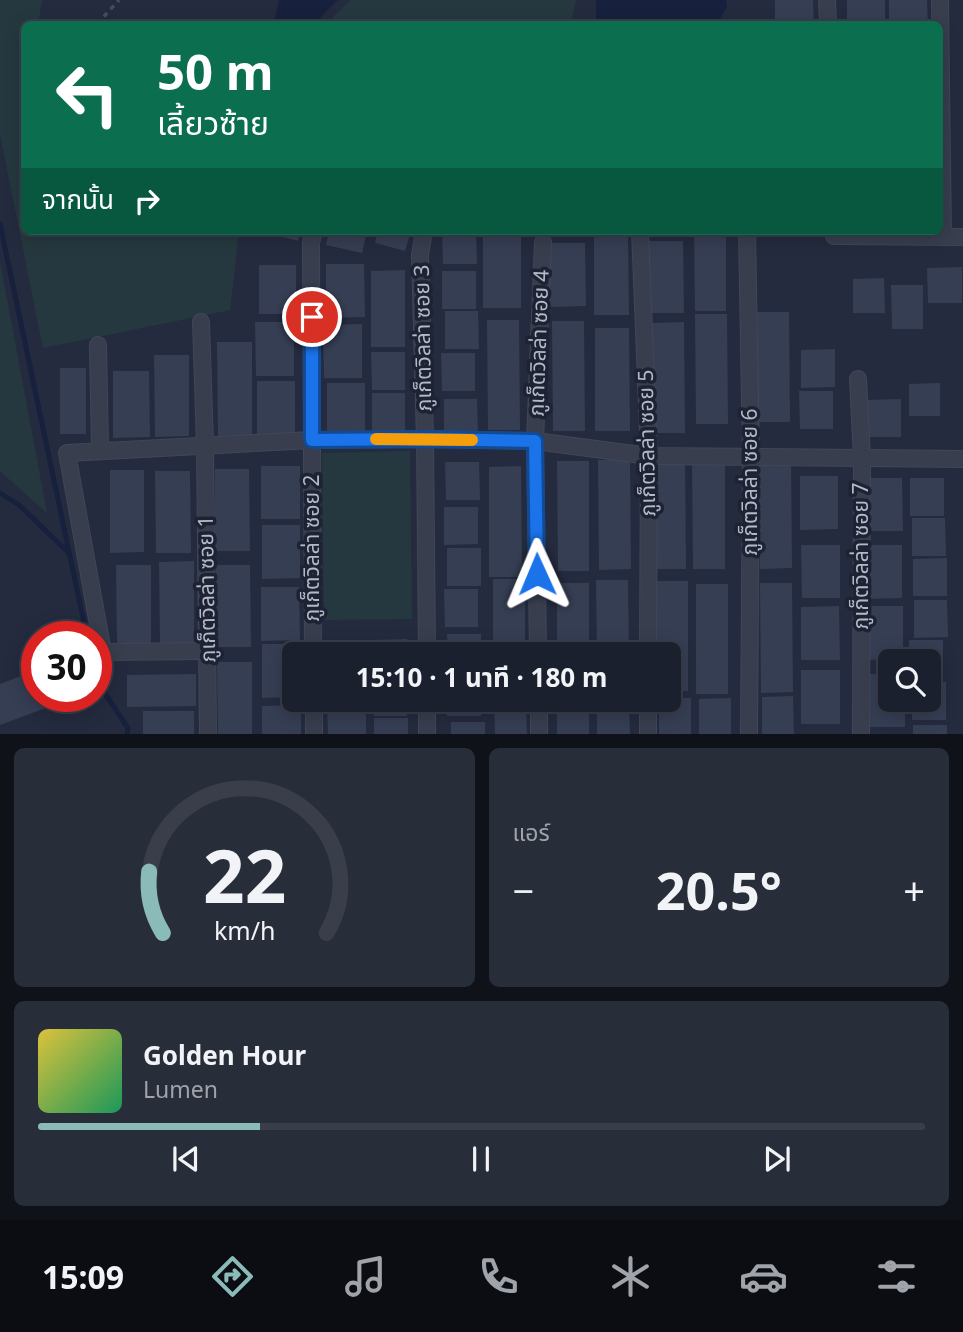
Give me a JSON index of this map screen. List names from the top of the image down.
{
  "streets": {
    "street": [
      "ภูเก็ตวิลล่า ซอย 3",
      "ภูเก็ตวิลล่า ซอย 4",
      "ภูเก็ตวิลล่า ซอย 5",
      "ภูเก็ตวิลล่า ซอย 6",
      "ภูเก็ตวิลล่า ซอย 2",
      "ภูเก็ตวิลล่า ซอย 7",
      "ภูเก็ตวิลล่า ซอย 1"
    ]
  },
  "page": {
    "turn": ["50 m", "เลี้ยวซ้าย"],
    "then": "จากนั้น",
    "limit": "30",
    "trip": "15:10 · 1 นาที · 180 m",
    "tile": "แอร์",
    "heat": ["−", "20.5°", "+"],
    "song": ["Golden Hour", "Lumen"],
    "tabs": "15:09",
    "gauge": ["22", "km/h"]
  }
}
